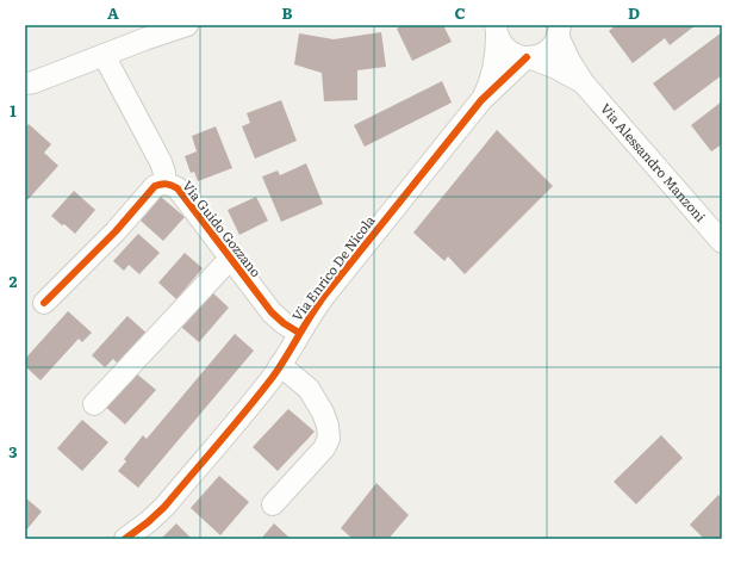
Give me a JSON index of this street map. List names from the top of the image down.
{
  "streets": {
    "street": ["Via Alessandro Manzoni", "Via Guido Gozzano", "Via Enrico De Nicola"]
  },
  "crossings": [
    ["Via Alessandro Manzoni", "Via Enrico De Nicola"],
    ["Via Guido Gozzano", "Via Enrico De Nicola"]
  ],
  "grid": {
    "columns": [
      "A",
      "B",
      "C",
      "D"
    ],
    "rows": ["1", "2", "3"]
  }
}
